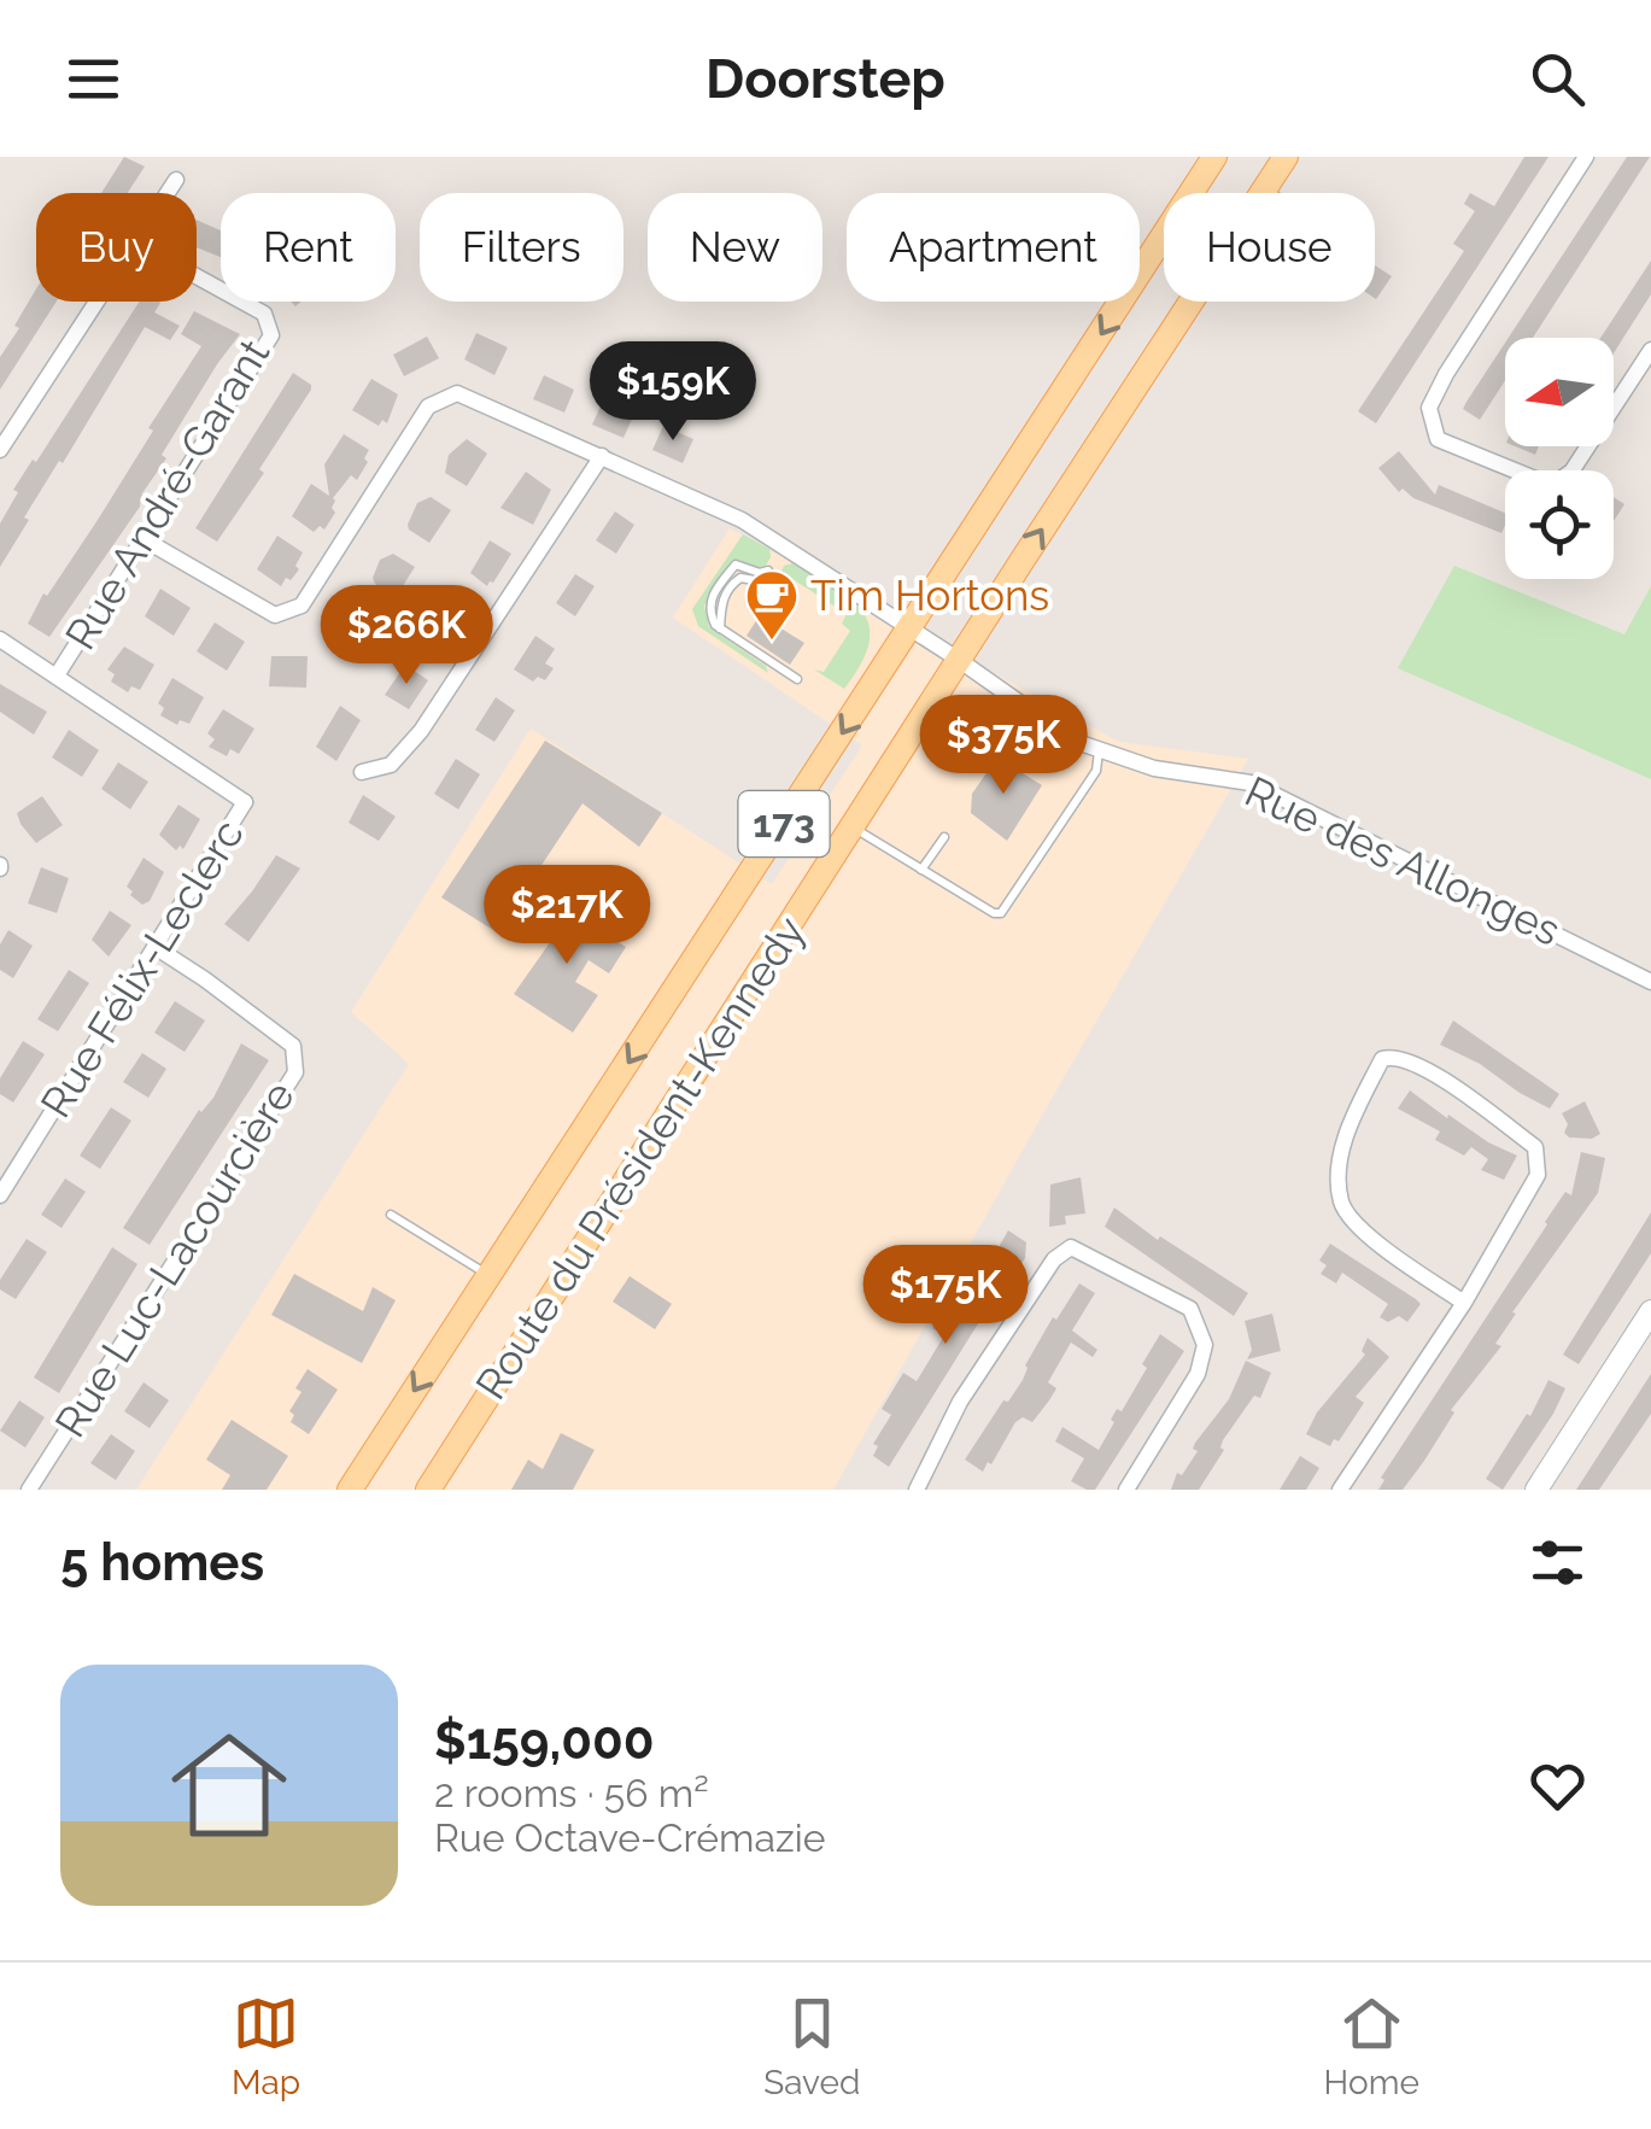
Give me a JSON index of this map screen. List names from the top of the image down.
{
  "streets": {
    "main road": ["173", "Route du Président-Kennedy"],
    "street": [
      "Rue André-Garant",
      "Rue des Allonges",
      "Rue Félix-Leclerc",
      "Rue Luc-Lacourcière"
    ]
  },
  "crossings": [
    ["Rue André-Garant", "Rue des Allonges"],
    ["Rue André-Garant", "Rue Félix-Leclerc"],
    ["Rue des Allonges", "Route du Président-Kennedy"],
    ["Rue Félix-Leclerc", "Rue Luc-Lacourcière"]
  ],
  "places": {
    "cafe": ["Tim Hortons"]
  },
  "north": "left",
  "page": {
    "header": "Doorstep",
    "chip": [
      "Buy",
      "Rent",
      "Filters",
      "New",
      "Apartment",
      "House"
    ],
    "price": [
      "$159K",
      "$266K",
      "$375K",
      "$217K",
      "$175K"
    ],
    "heading": "5 homes",
    "list": [
      {
        "name": "$159,000",
        "note": "2 rooms · 56 m² · Rue Octave-Crémazie"
      }
    ],
    "tabs": ["Map", "Saved", "Home"]
  }
}
